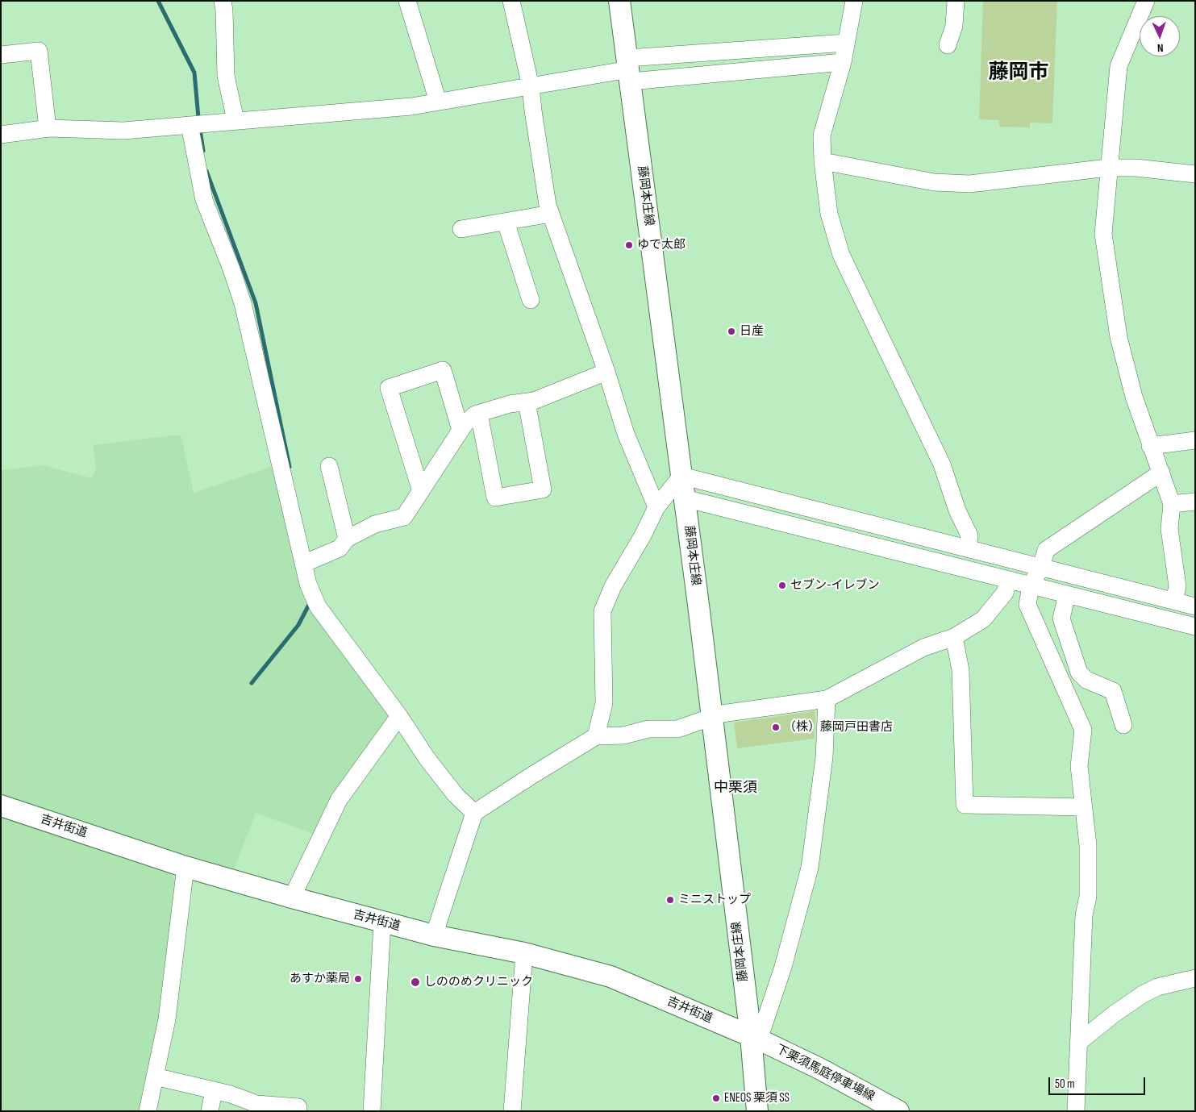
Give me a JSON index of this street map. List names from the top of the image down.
{
  "streets": {
    "main road": ["藤岡本庄線", "吉井街道", "下栗須馬庭停車場線"]
  },
  "crossings": [
    ["藤岡本庄線", "吉井街道"],
    ["藤岡本庄線", "下栗須馬庭停車場線"],
    ["吉井街道", "下栗須馬庭停車場線"]
  ],
  "districts": ["藤岡市", "中栗須"],
  "places": [
    "ゆで太郎",
    "日産",
    "セブン-イレブン",
    "（株）藤岡戸田書店",
    "ミニストップ",
    "あすか薬局",
    "しののめクリニック",
    "ENEOS 栗須 SS"
  ],
  "scale_bar": "50 m",
  "north": "bottom"
}
